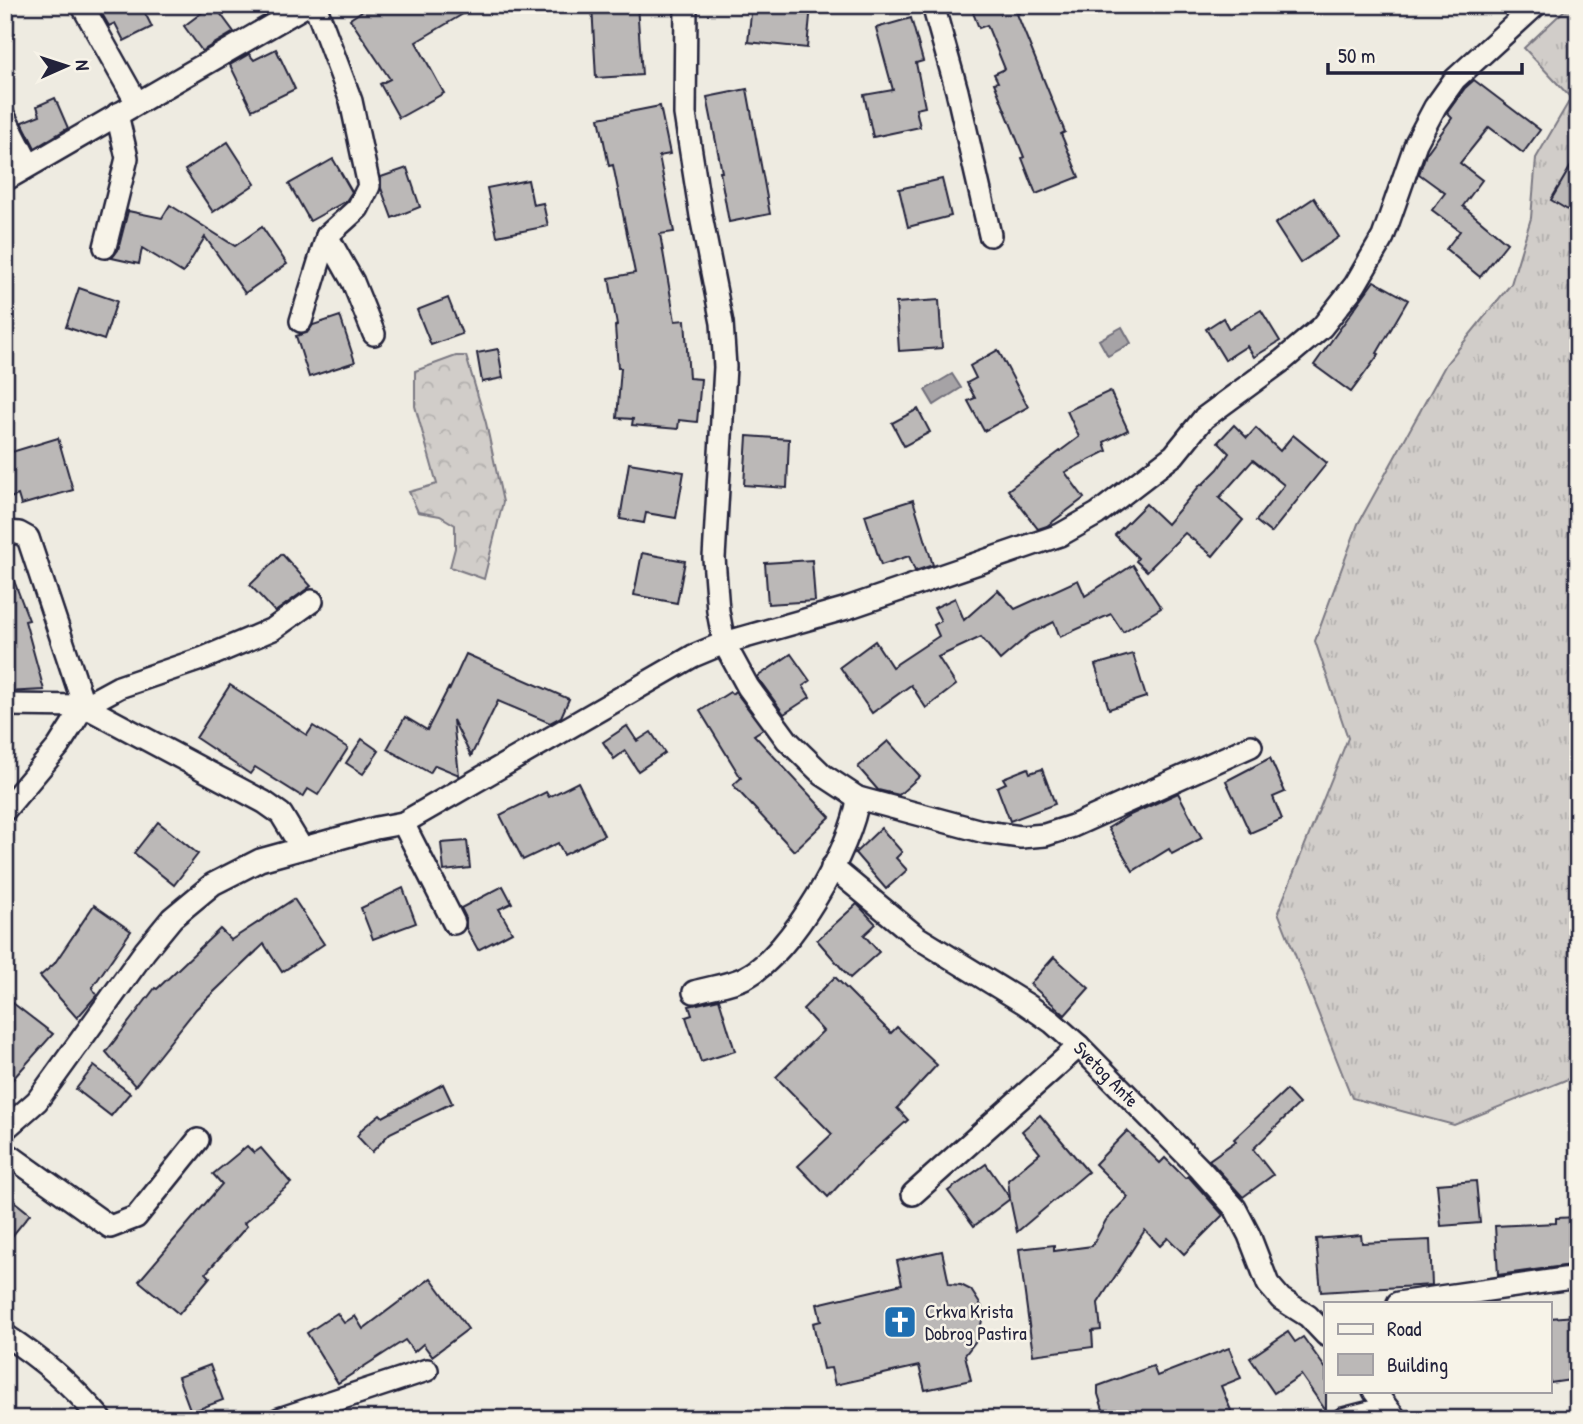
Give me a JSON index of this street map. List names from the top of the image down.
{
  "streets": {
    "street": ["Svetog Ante"]
  },
  "places": {
    "church": ["Crkva Krista Dobrog Pastira"]
  },
  "legend": ["Road", "Building"],
  "scale_bar": "50 m",
  "north": "right"
}
